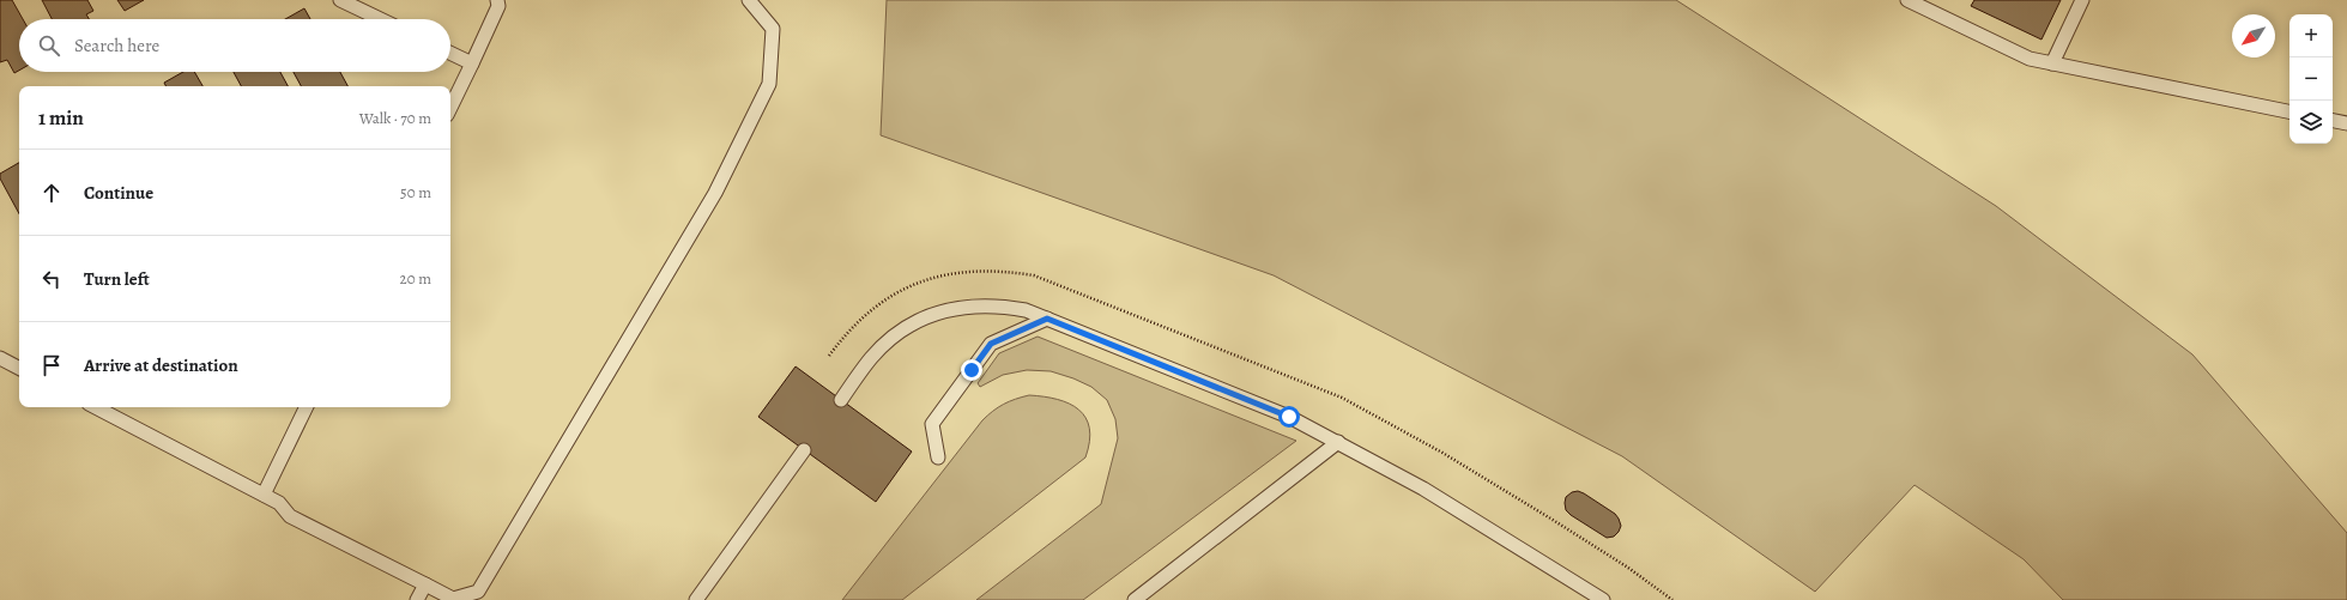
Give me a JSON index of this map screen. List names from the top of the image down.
{
  "north": "bottom left",
  "page": {
    "map_buttons": ["+", "−"],
    "search": "Search here",
    "heading": ["1 min", "Walk · 70 m"],
    "list": [
      ["Continue", "50 m"],
      ["Turn left", "20 m"],
      "Arrive at destination"
    ]
  }
}
